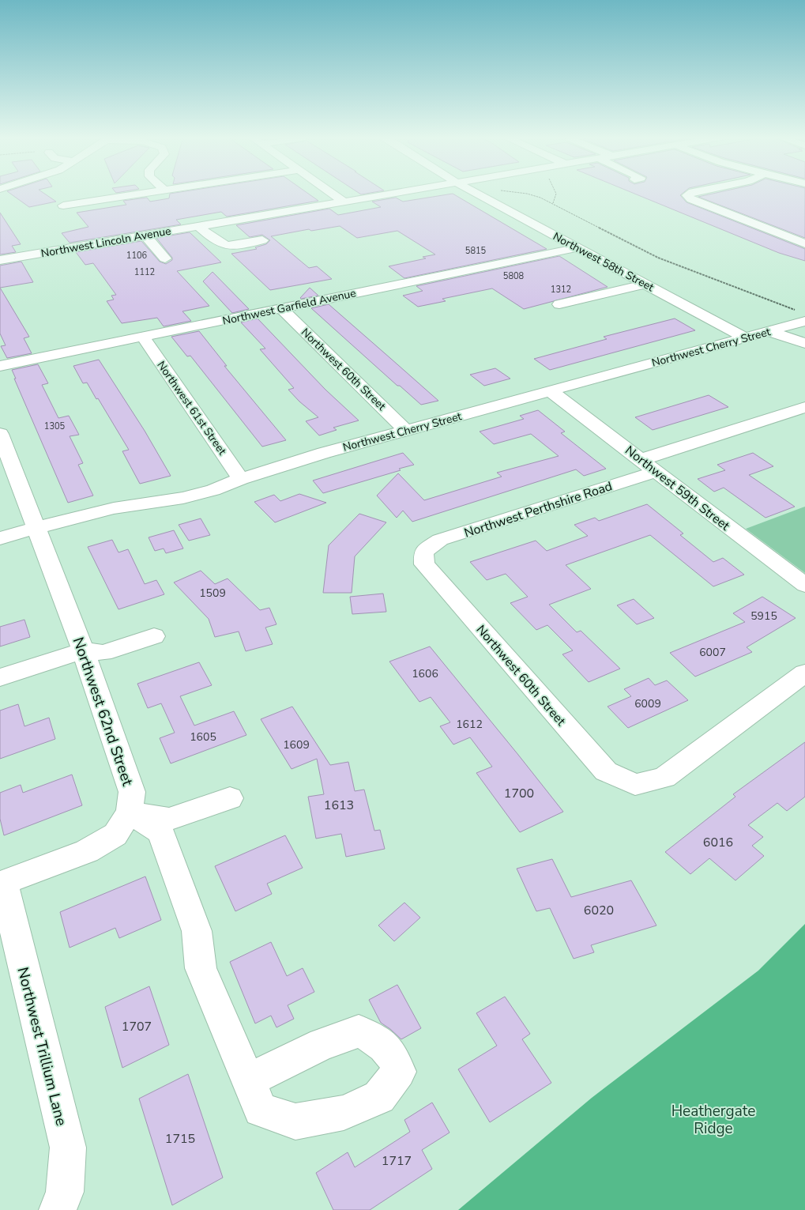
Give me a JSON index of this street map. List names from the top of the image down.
{
  "streets": {
    "street": [
      "Northwest Lincoln Avenue",
      "Northwest 58th Street",
      "Northwest Garfield Avenue",
      "Northwest Cherry Street",
      "Northwest 60th Street",
      "Northwest 61st Street",
      "Northwest 59th Street",
      "Northwest Perthshire Road",
      "Northwest 62nd Street",
      "Northwest Trillium Lane"
    ]
  },
  "crossings": [
    ["Northwest 58th Street", "Northwest Garfield Avenue"],
    ["Northwest 58th Street", "Northwest Cherry Street"],
    ["Northwest Garfield Avenue", "Northwest 60th Street"],
    ["Northwest Garfield Avenue", "Northwest 61st Street"],
    ["Northwest Cherry Street", "Northwest 60th Street"],
    ["Northwest Cherry Street", "Northwest 61st Street"],
    ["Northwest Cherry Street", "Northwest 59th Street"],
    ["Northwest Cherry Street", "Northwest 62nd Street"],
    ["Northwest 60th Street", "Northwest Perthshire Road"],
    ["Northwest 59th Street", "Northwest Perthshire Road"]
  ],
  "parks": ["Heathergate Ridge"],
  "house_numbers": [
    "5815",
    "1106",
    "1112",
    "5808",
    "1312",
    "1305",
    "1509",
    "5915",
    "6007",
    "1606",
    "6009",
    "1612",
    "1605",
    "1609",
    "1700",
    "1613",
    "6016",
    "6020",
    "1707",
    "1715",
    "1717"
  ]
}
